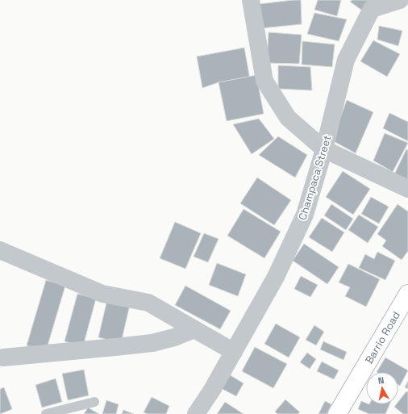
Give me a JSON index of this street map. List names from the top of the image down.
{
  "streets": {
    "street": ["Champaca Street", "Barrio Road"]
  },
  "north": "top"
}
